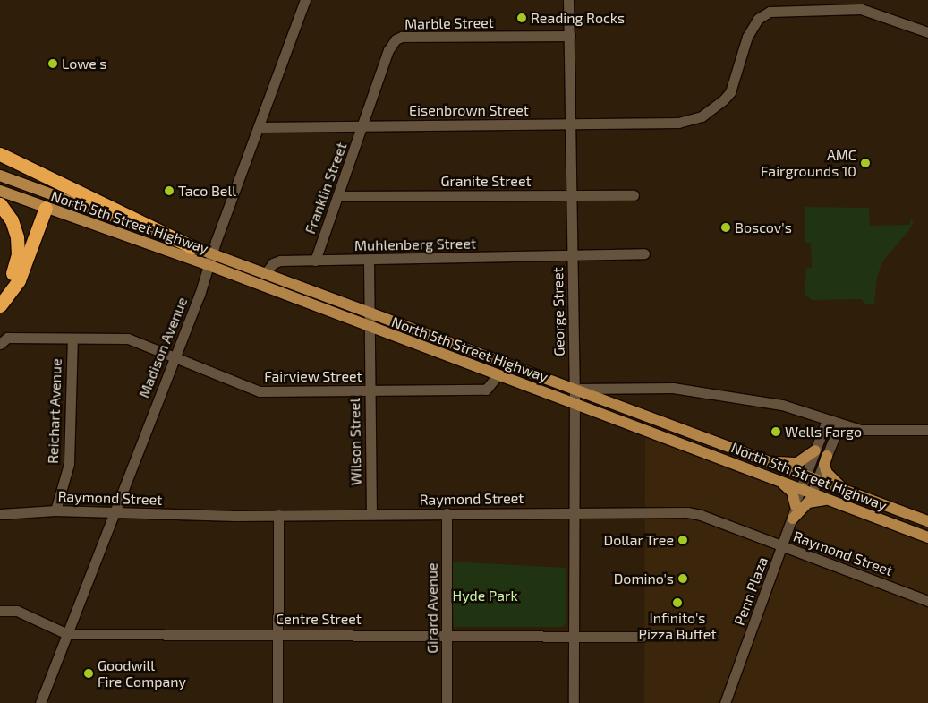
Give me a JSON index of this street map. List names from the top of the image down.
{
  "streets": {
    "main road": ["North 5th Street Highway"],
    "street": [
      "Marble Street",
      "Eisenbrown Street",
      "Granite Street",
      "Franklin Street",
      "Muhlenberg Street",
      "George Street",
      "Madison Avenue",
      "Fairview Street",
      "Reichart Avenue",
      "Wilson Street",
      "Raymond Street",
      "Penn Plaza",
      "Girard Avenue",
      "Centre Street"
    ]
  },
  "crossings": [
    ["Marble Street", "Eisenbrown Street"],
    ["Marble Street", "Franklin Street"],
    ["Marble Street", "George Street"],
    ["Eisenbrown Street", "Franklin Street"],
    ["Eisenbrown Street", "George Street"],
    ["Eisenbrown Street", "Madison Avenue"],
    ["Granite Street", "Franklin Street"],
    ["Granite Street", "George Street"],
    ["Franklin Street", "Muhlenberg Street"],
    ["North 5th Street Highway", "Muhlenberg Street"],
    ["North 5th Street Highway", "George Street"],
    ["North 5th Street Highway", "Madison Avenue"],
    ["North 5th Street Highway", "Fairview Street"],
    ["North 5th Street Highway", "Wilson Street"],
    ["North 5th Street Highway", "Penn Plaza"],
    ["Muhlenberg Street", "George Street"],
    ["Muhlenberg Street", "Wilson Street"],
    ["George Street", "Raymond Street"],
    ["George Street", "Centre Street"],
    ["Madison Avenue", "Fairview Street"],
    ["Madison Avenue", "Raymond Street"],
    ["Madison Avenue", "Centre Street"],
    ["Fairview Street", "Reichart Avenue"],
    ["Fairview Street", "Wilson Street"],
    ["Reichart Avenue", "Raymond Street"],
    ["Wilson Street", "Raymond Street"],
    ["Raymond Street", "Penn Plaza"],
    ["Raymond Street", "Girard Avenue"],
    ["Girard Avenue", "Centre Street"]
  ],
  "parks": ["Hyde Park"],
  "places": [
    "Reading Rocks",
    "Lowe's",
    "AMC Fairgrounds 10",
    "Taco Bell",
    "Boscov's",
    "Wells Fargo",
    "Dollar Tree",
    "Domino's",
    "Infinito's Pizza Buffet",
    "Goodwill Fire Company"
  ]
}
